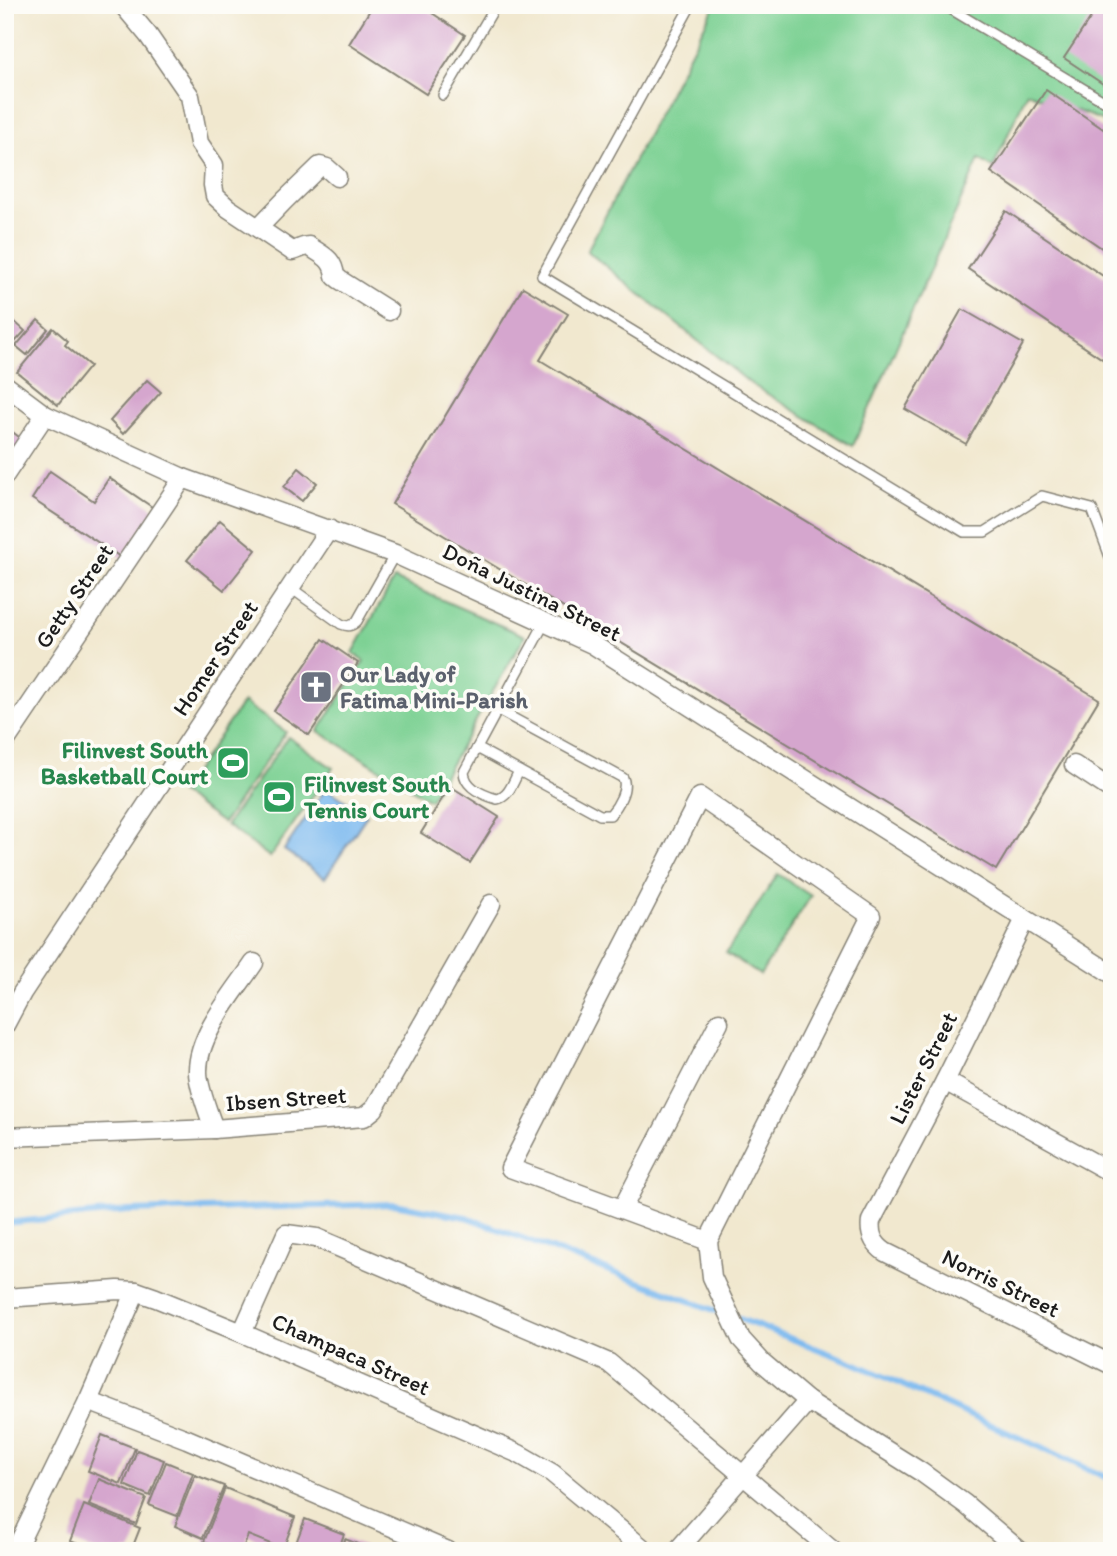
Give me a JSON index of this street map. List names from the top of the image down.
{
  "streets": {
    "street": [
      "Doña Justina Street",
      "Getty Street",
      "Homer Street",
      "Lister Street",
      "Ibsen Street",
      "Norris Street",
      "Champaca Street"
    ]
  },
  "crossings": [
    ["Doña Justina Street", "Getty Street"],
    ["Doña Justina Street", "Homer Street"],
    ["Doña Justina Street", "Lister Street"],
    ["Lister Street", "Norris Street"]
  ],
  "places": {
    "church": ["Our Lady of Fatima Mini-Parish"],
    "sports": ["Filinvest South Basketball Court", "Filinvest South Tennis Court"]
  }
}
